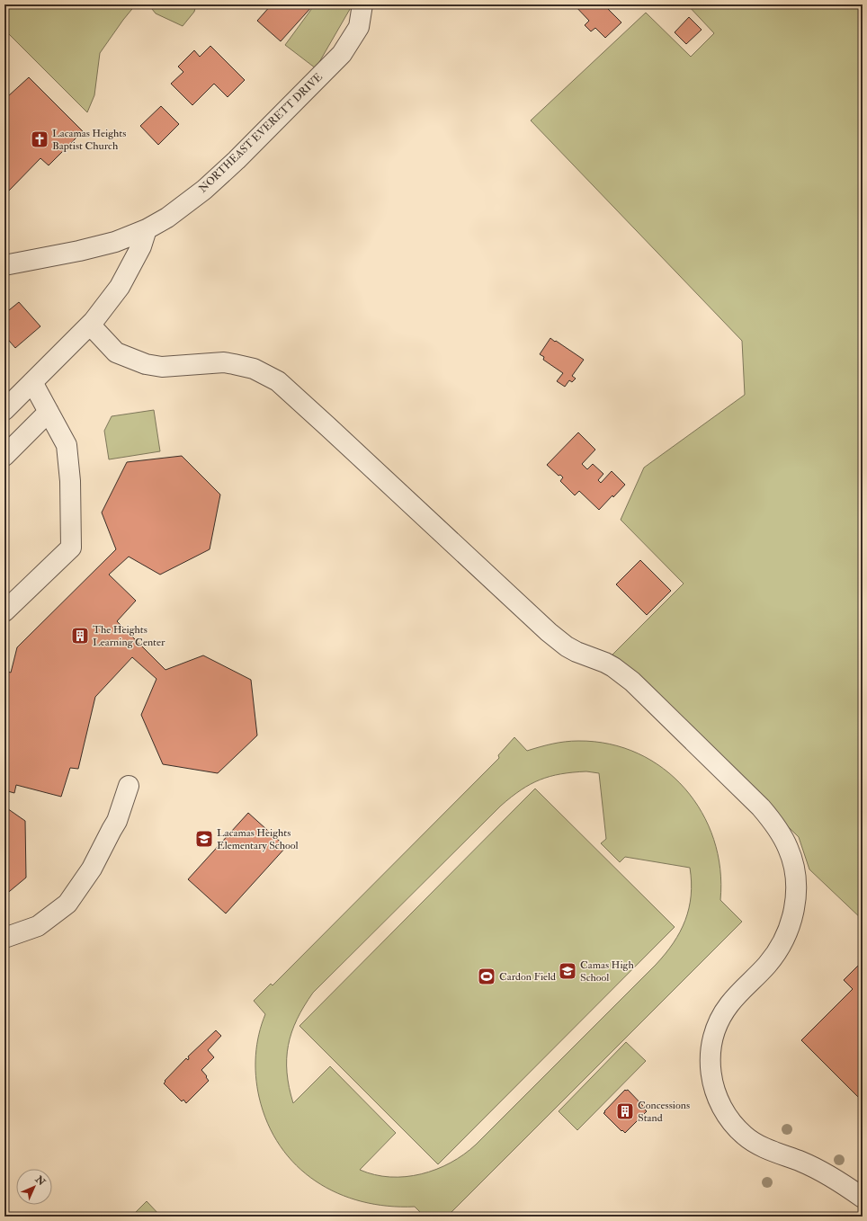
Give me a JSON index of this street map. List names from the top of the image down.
{
  "streets": {
    "street": ["NORTHEAST EVERETT DRIVE"]
  },
  "places": {
    "church": ["Lacamas Heights Baptist Church"],
    "building": ["The Heights Learning Center", "Concessions Stand"],
    "school or university": ["Lacamas Heights Elementary School", "Camas High School"],
    "sports": ["Cardon Field"]
  },
  "north": "top right"
}
